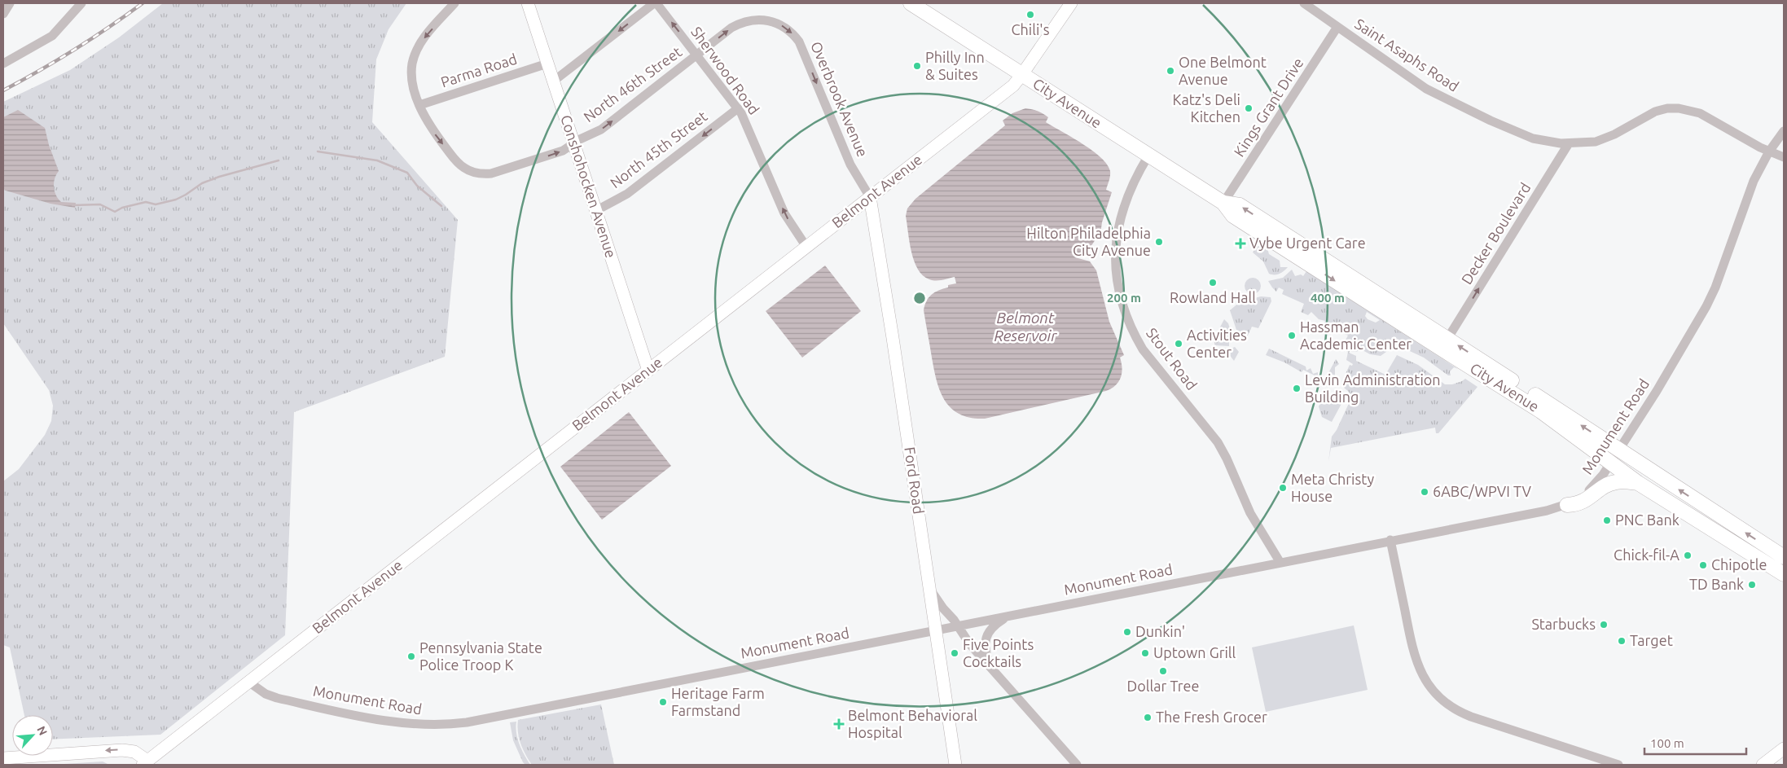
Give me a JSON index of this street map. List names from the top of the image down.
{
  "streets": {
    "highway": ["City Avenue"],
    "main road": ["Conshohocken Avenue", "Belmont Avenue", "Ford Road"],
    "street": [
      "Saint Asaphs Road",
      "Parma Road",
      "Sherwood Road",
      "North 46th Street",
      "Overbrook Avenue",
      "Kings Grant Drive",
      "North 45th Street",
      "Decker Boulevard",
      "Stout Road",
      "Monument Road"
    ]
  },
  "crossings": [
    ["Saint Asaphs Road", "Kings Grant Drive"],
    ["Saint Asaphs Road", "Decker Boulevard"],
    ["Saint Asaphs Road", "Monument Road"],
    ["Parma Road", "North 46th Street"],
    ["Parma Road", "Conshohocken Avenue"],
    ["Sherwood Road", "North 46th Street"],
    ["Sherwood Road", "North 45th Street"],
    ["Sherwood Road", "Belmont Avenue"],
    ["North 46th Street", "Overbrook Avenue"],
    ["North 46th Street", "Conshohocken Avenue"],
    ["Overbrook Avenue", "Belmont Avenue"],
    ["Overbrook Avenue", "Ford Road"],
    ["City Avenue", "Kings Grant Drive"],
    ["City Avenue", "Belmont Avenue"],
    ["City Avenue", "Decker Boulevard"],
    ["City Avenue", "Stout Road"],
    ["City Avenue", "Monument Road"],
    ["North 45th Street", "Conshohocken Avenue"],
    ["Conshohocken Avenue", "Belmont Avenue"],
    ["Belmont Avenue", "Monument Road"],
    ["Belmont Avenue", "Ford Road"],
    ["Stout Road", "Monument Road"],
    ["Monument Road", "Ford Road"]
  ],
  "one_way": [
    "Sherwood Road",
    "Overbrook Avenue",
    "North 45th Street",
    "Decker Boulevard"
  ],
  "water": ["Belmont Reservoir"],
  "places": {
    "other": [
      "Chili's",
      "Philly Inn & Suites",
      "One Belmont Avenue",
      "Katz's Deli Kitchen",
      "Hilton Philadelphia City Avenue",
      "Rowland Hall",
      "Hassman Academic Center",
      "Activities Center",
      "Levin Administration Building",
      "Meta Christy House",
      "6ABC/WPVI TV",
      "PNC Bank",
      "Chick-fil-A",
      "Chipotle",
      "TD Bank",
      "Starbucks",
      "Dunkin'",
      "Target",
      "Five Points Cocktails",
      "Uptown Grill",
      "Pennsylvania State Police Troop K",
      "Dollar Tree",
      "Heritage Farm Farmstand",
      "The Fresh Grocer"
    ],
    "health": ["Vybe Urgent Care", "Belmont Behavioral Hospital"]
  },
  "scale_bar": "100 m",
  "north": "top right",
  "rings": ["200 m", "400 m"]
}
